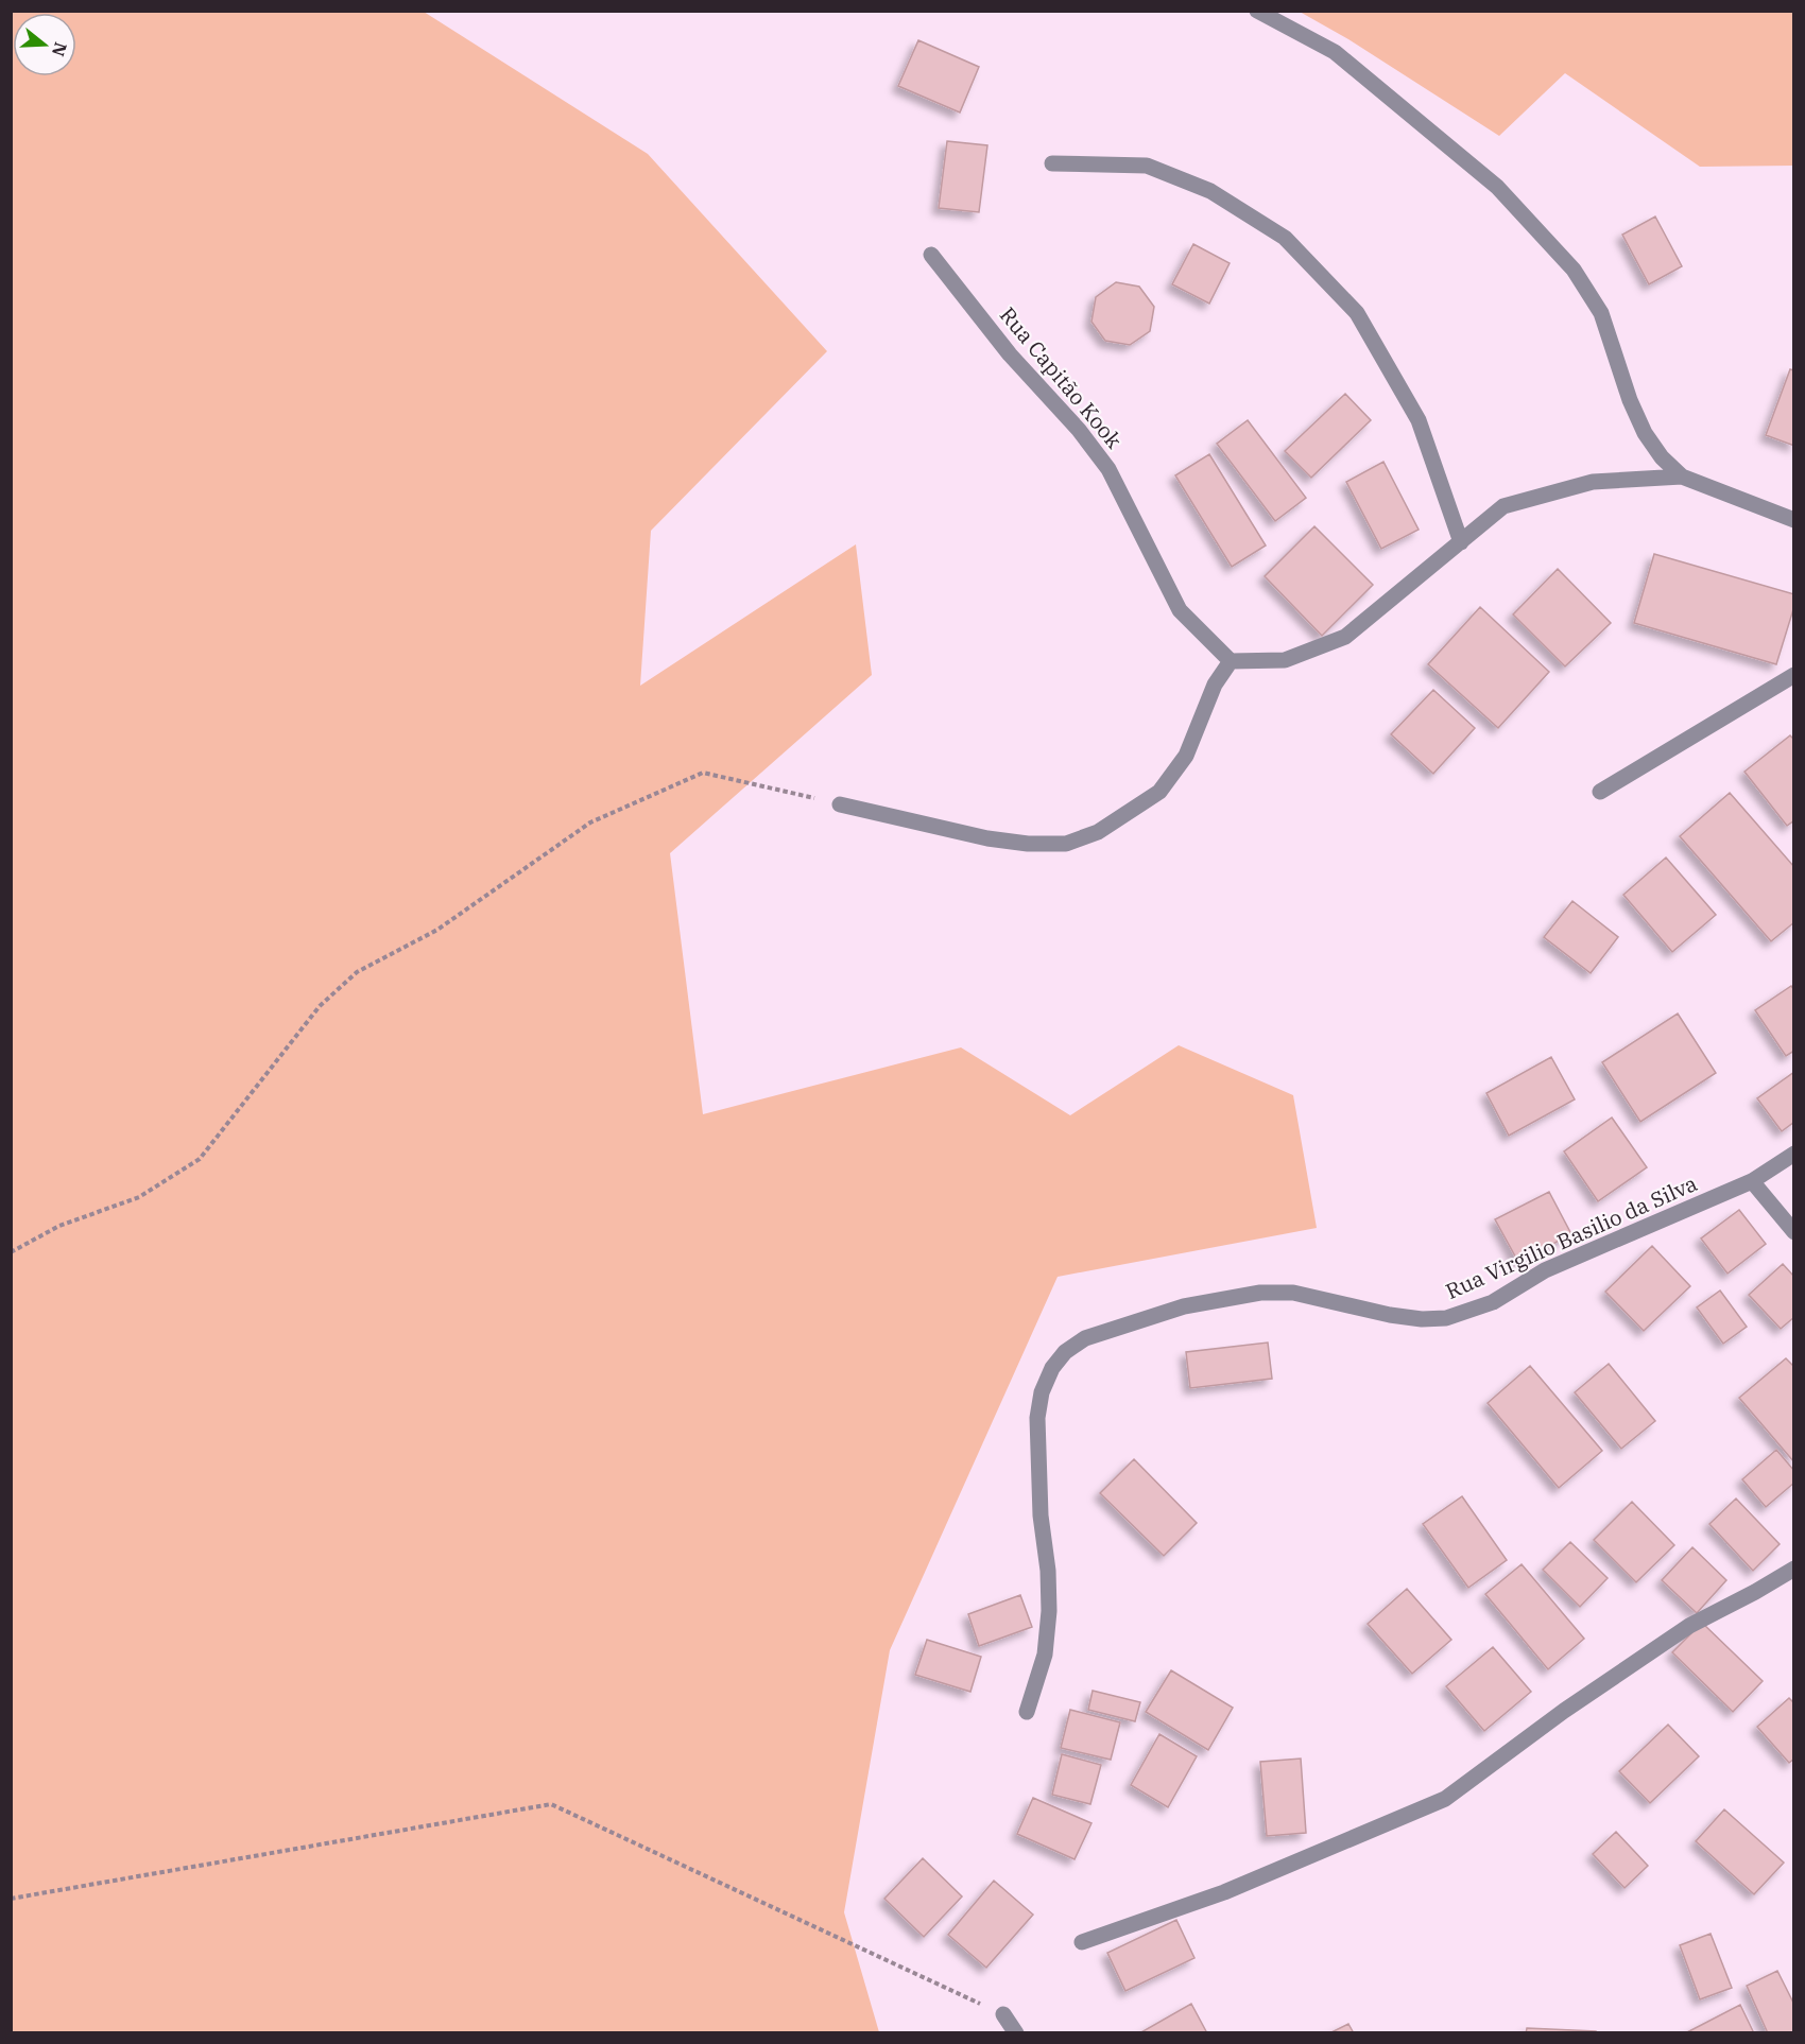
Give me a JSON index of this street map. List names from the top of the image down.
{
  "streets": {
    "street": ["Rua Capitão Kook", "Rua Virgilio Basilio da Silva"]
  },
  "north": "right"
}
